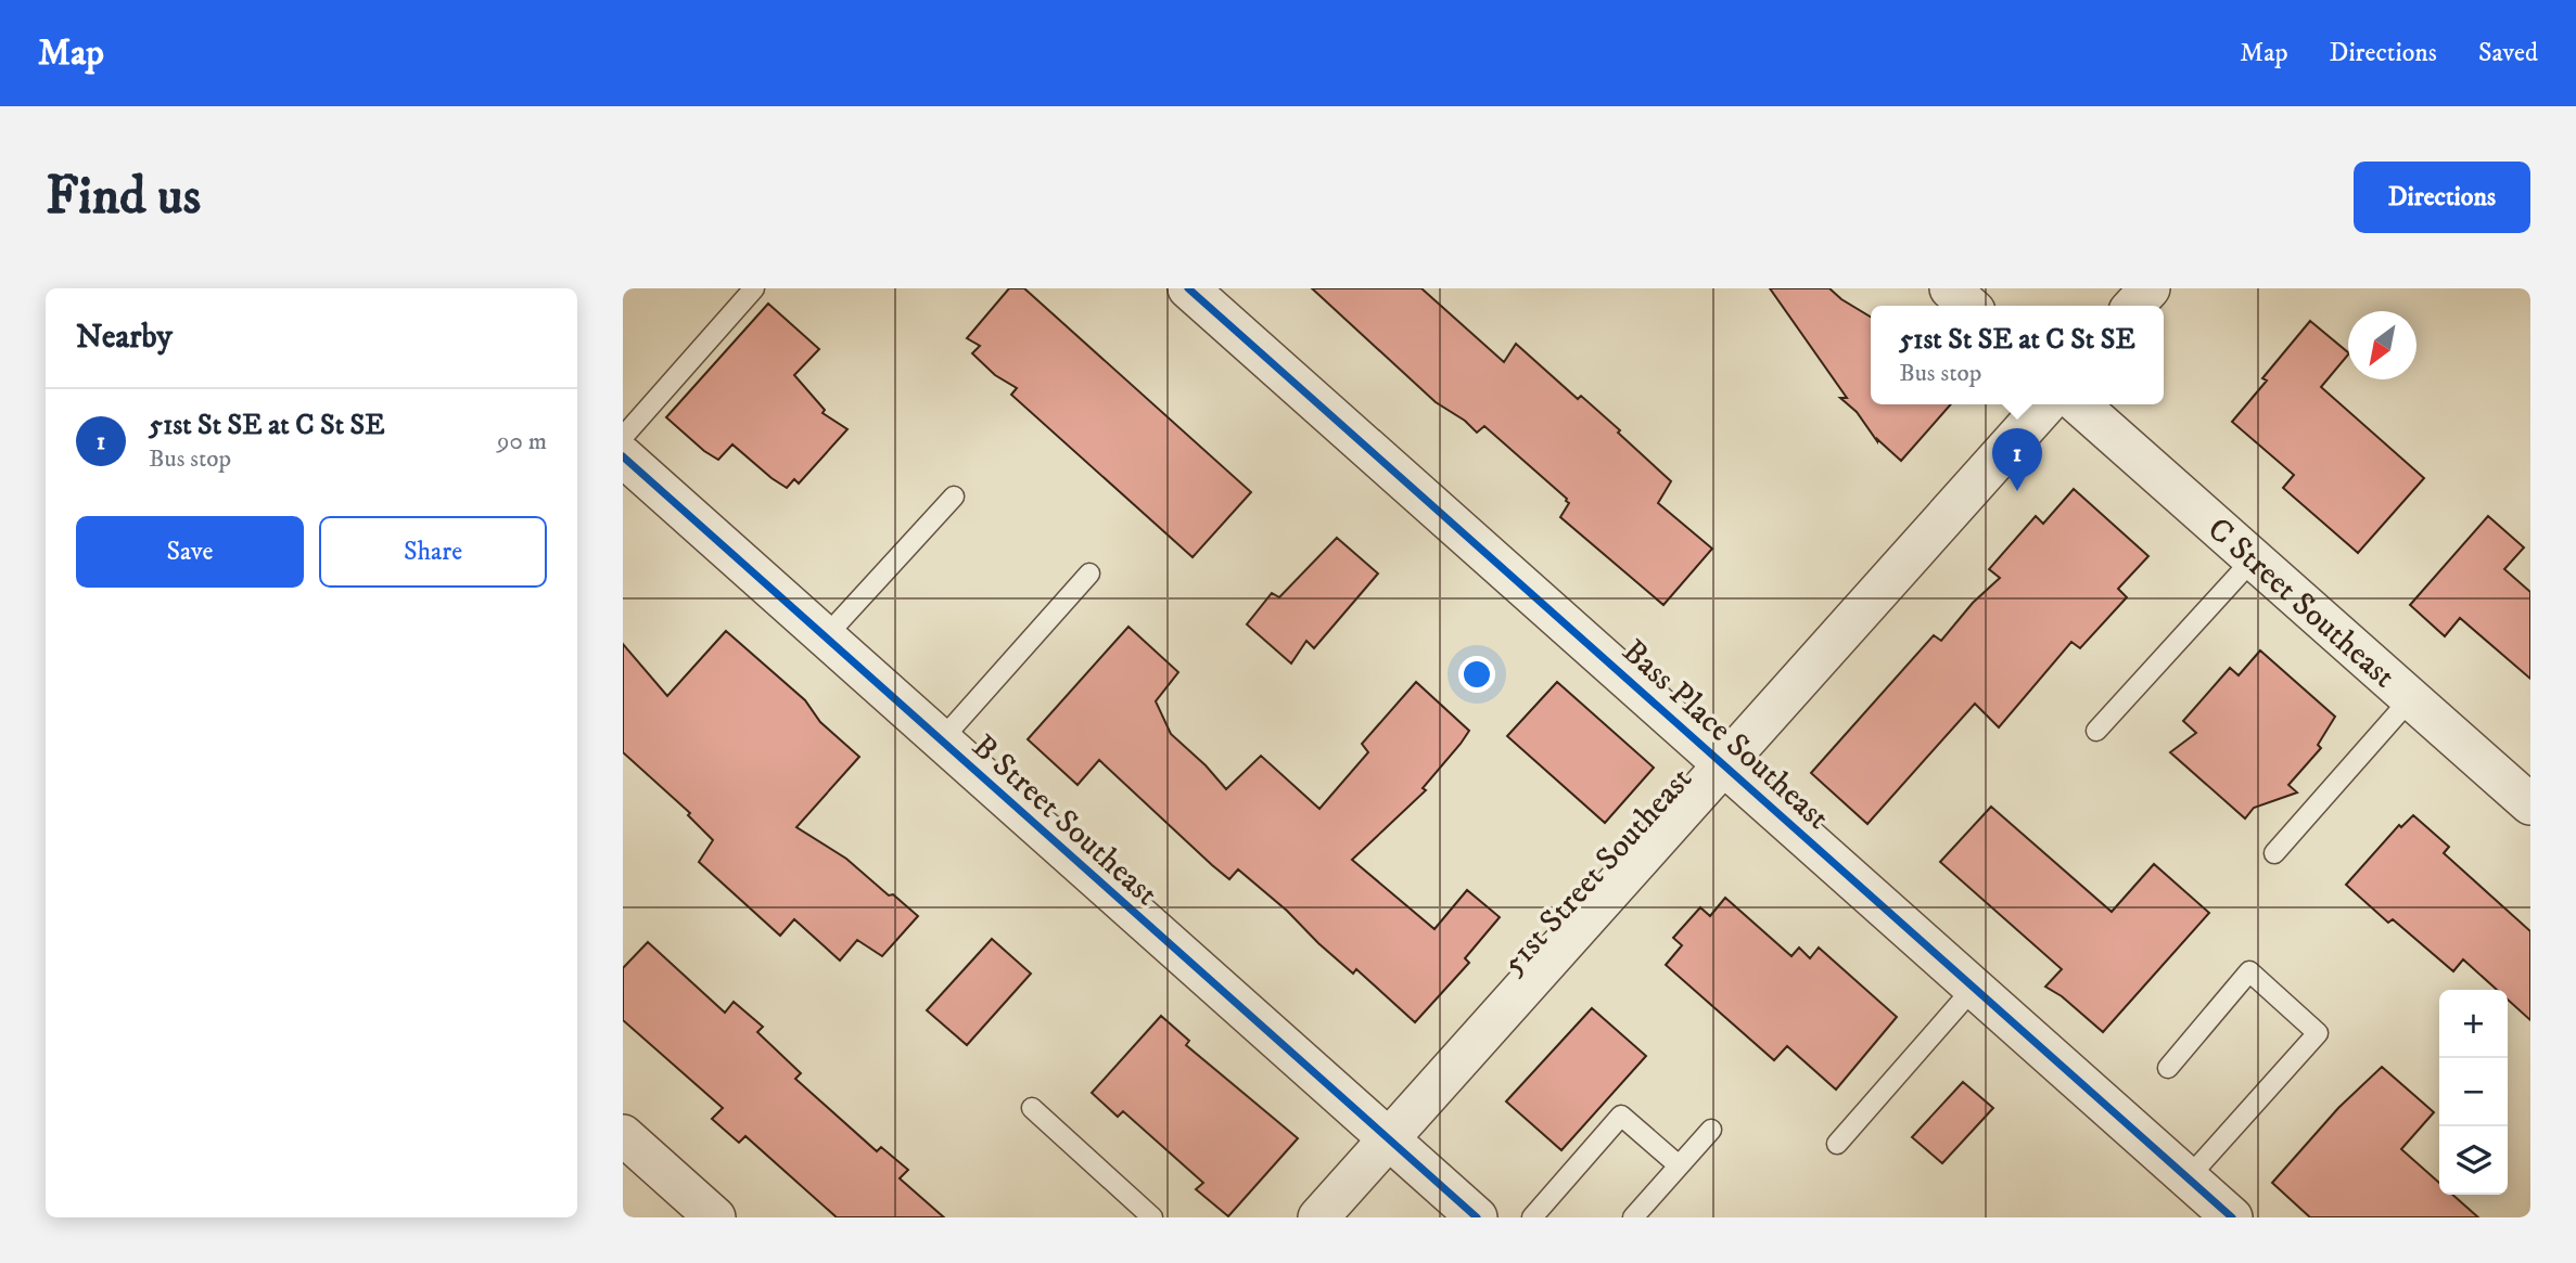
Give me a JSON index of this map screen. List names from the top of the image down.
{
  "streets": {
    "street": [
      "C Street Southeast",
      "Bass Place Southeast",
      "B Street Southeast",
      "51st Street Southeast"
    ]
  },
  "crossings": [
    ["Bass Place Southeast", "51st Street Southeast"],
    ["B Street Southeast", "51st Street Southeast"]
  ],
  "north": "bottom left",
  "page": {
    "header": "Map",
    "nav": ["Map", "Directions", "Saved"],
    "buttons": [
      "Directions",
      ["Save", "Share"]
    ],
    "title": "Find us",
    "heading": "Nearby",
    "popup": ["51st St SE at C St SE", "Bus stop"],
    "list": [
      {
        "mark": "1",
        "name": "51st St SE at C St SE",
        "note": "Bus stop",
        "value": "90 m"
      }
    ],
    "pins": "1",
    "map_buttons": ["+", "−"]
  }
}
